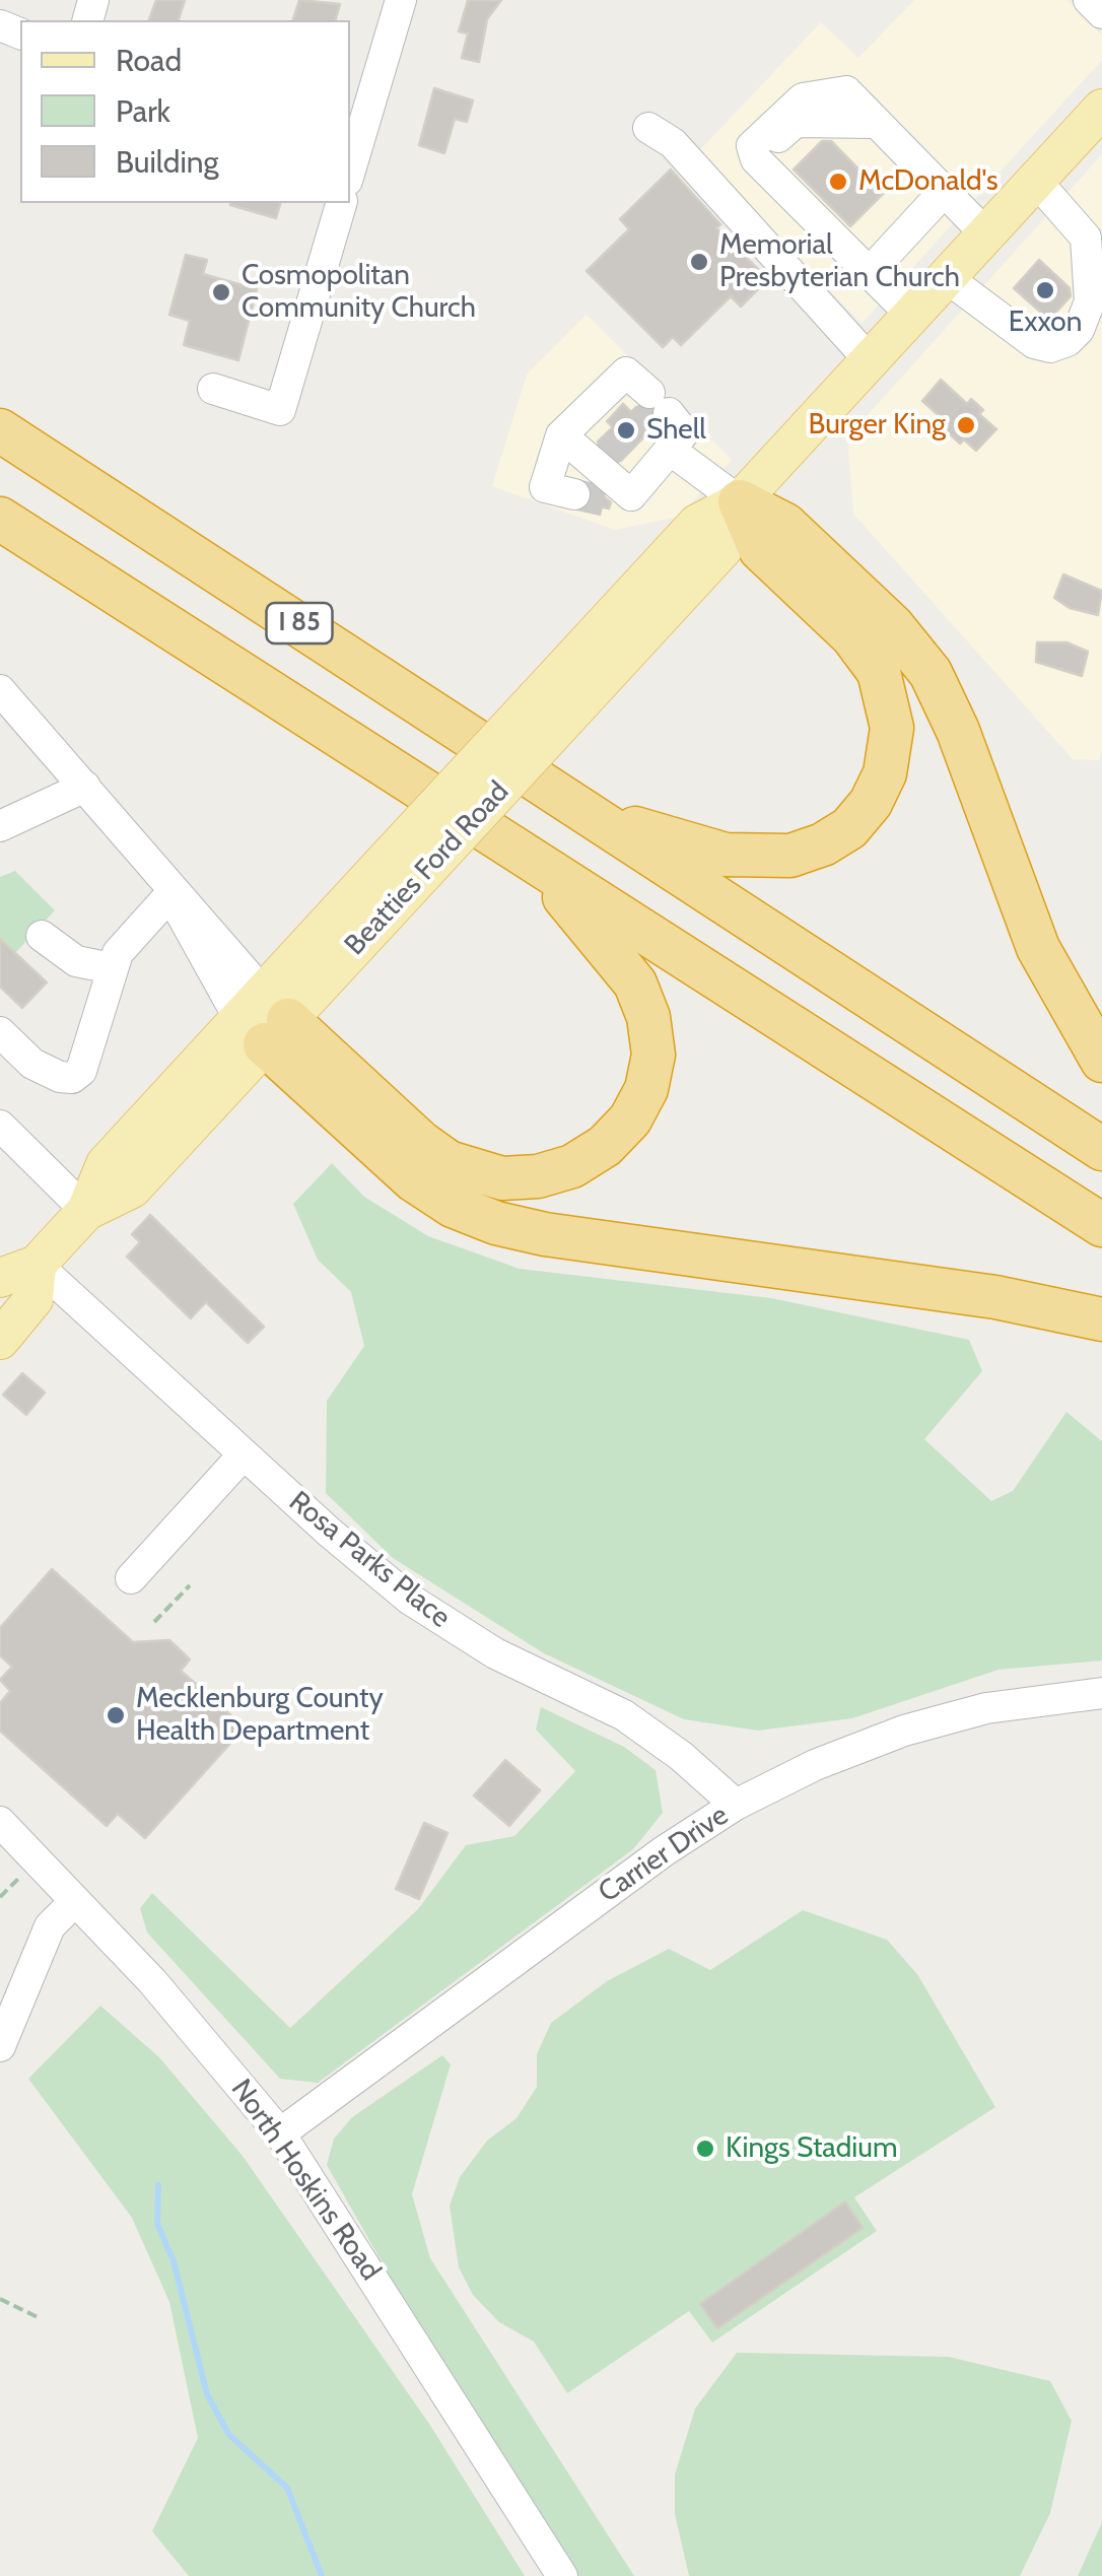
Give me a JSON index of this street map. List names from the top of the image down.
{
  "streets": {
    "highway": ["I 85"],
    "main road": ["Beatties Ford Road"],
    "street": ["Rosa Parks Place", "Carrier Drive", "North Hoskins Road"]
  },
  "crossings": [
    ["Beatties Ford Road", "Rosa Parks Place"],
    ["Rosa Parks Place", "Carrier Drive"],
    ["Carrier Drive", "North Hoskins Road"]
  ],
  "places": [
    "McDonald's",
    "Memorial Presbyterian Church",
    "Exxon",
    "Cosmopolitan Community Church",
    "Burger King",
    "Shell",
    "Mecklenburg County Health Department",
    "Kings Stadium"
  ],
  "legend": ["Road", "Park", "Building"]
}
